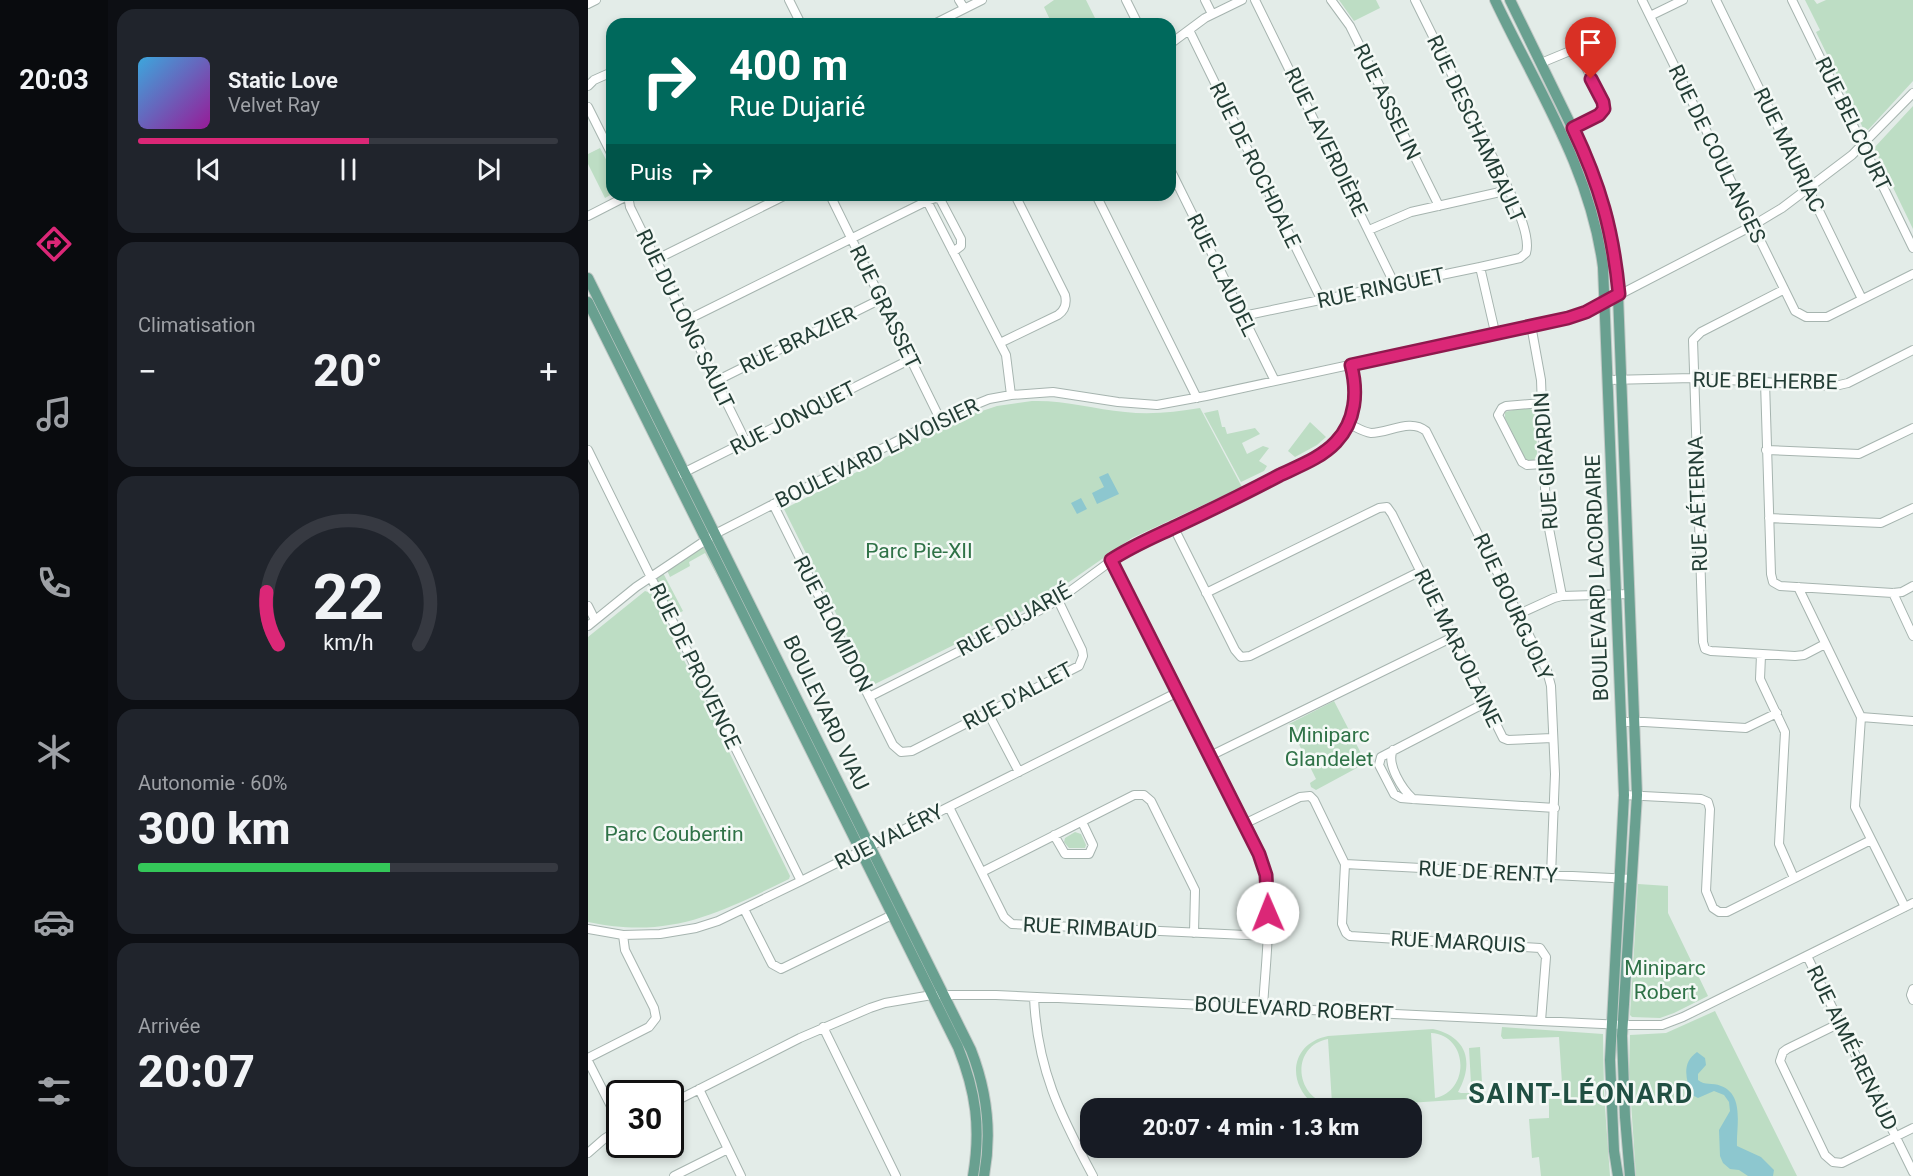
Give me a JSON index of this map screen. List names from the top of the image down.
{
  "streets": {
    "main road": ["BOULEVARD LACORDAIRE", "BOULEVARD VIAU"],
    "street": [
      "RUE ASSELIN",
      "RUE BELCOURT",
      "RUE DESCHAMBAULT",
      "RUE LAVERDIÈRE",
      "RUE MAURIAC",
      "RUE DE COULANGES",
      "RUE DE ROCHDALE",
      "RUE CLAUDEL",
      "RUE RINGUET",
      "RUE GRASSET",
      "RUE DU LONG SAULT",
      "RUE BRAZIER",
      "RUE BELHERBE",
      "RUE JONQUET",
      "BOULEVARD LAVOISIER",
      "RUE GIRARDIN",
      "RUE AÉTERNA",
      "RUE BOURGJOLY",
      "RUE DUJARIÉ",
      "RUE BLOMIDON",
      "RUE MARJOLAINE",
      "RUE DE PROVENCE",
      "RUE D'ALLET",
      "RUE VALÉRY",
      "RUE DE RENTY",
      "RUE RIMBAUD",
      "RUE MARQUIS",
      "BOULEVARD ROBERT",
      "RUE AIMÉ-RENAUD"
    ]
  },
  "crossings": [
    ["RUE BELCOURT", "BOULEVARD LAVOISIER"],
    ["RUE DESCHAMBAULT", "RUE RINGUET"],
    ["RUE LAVERDIÈRE", "RUE RINGUET"],
    ["RUE MAURIAC", "RUE DE COULANGES"],
    ["RUE MAURIAC", "BOULEVARD LAVOISIER"],
    ["RUE DE COULANGES", "BOULEVARD LAVOISIER"],
    ["RUE DE COULANGES", "RUE AÉTERNA"],
    ["RUE DE ROCHDALE", "RUE RINGUET"],
    ["RUE CLAUDEL", "RUE RINGUET"],
    ["RUE CLAUDEL", "BOULEVARD LAVOISIER"],
    ["RUE GRASSET", "RUE BRAZIER"],
    ["RUE GRASSET", "RUE JONQUET"],
    ["RUE GRASSET", "BOULEVARD LAVOISIER"],
    ["RUE DU LONG SAULT", "RUE BRAZIER"],
    ["RUE DU LONG SAULT", "RUE JONQUET"],
    ["RUE BELHERBE", "RUE AÉTERNA"],
    ["RUE BELHERBE", "BOULEVARD LACORDAIRE"],
    ["RUE JONQUET", "BOULEVARD VIAU"],
    ["BOULEVARD LAVOISIER", "RUE GIRARDIN"],
    ["BOULEVARD LAVOISIER", "BOULEVARD LACORDAIRE"],
    ["BOULEVARD LAVOISIER", "RUE DUJARIÉ"],
    ["BOULEVARD LAVOISIER", "RUE BLOMIDON"],
    ["BOULEVARD LAVOISIER", "RUE DE PROVENCE"],
    ["BOULEVARD LAVOISIER", "BOULEVARD VIAU"],
    ["BOULEVARD LACORDAIRE", "RUE DE RENTY"],
    ["BOULEVARD LACORDAIRE", "BOULEVARD ROBERT"],
    ["RUE BOURGJOLY", "RUE DUJARIÉ"],
    ["RUE BOURGJOLY", "RUE MARJOLAINE"],
    ["RUE BOURGJOLY", "RUE DE RENTY"],
    ["RUE DUJARIÉ", "RUE BLOMIDON"],
    ["RUE DUJARIÉ", "RUE D'ALLET"],
    ["RUE BLOMIDON", "RUE D'ALLET"],
    ["RUE DE PROVENCE", "RUE VALÉRY"],
    ["BOULEVARD VIAU", "RUE VALÉRY"],
    ["BOULEVARD VIAU", "BOULEVARD ROBERT"],
    ["RUE VALÉRY", "RUE RIMBAUD"],
    ["RUE DE RENTY", "RUE MARQUIS"],
    ["RUE MARQUIS", "BOULEVARD ROBERT"],
    ["BOULEVARD ROBERT", "RUE AIMÉ-RENAUD"]
  ],
  "districts": ["SAINT-LÉONARD"],
  "parks": [
    "Parc Pie-XII",
    "Miniparc Glandelet",
    "Parc Coubertin",
    "Miniparc Robert"
  ],
  "page": {
    "tabs": "20:03",
    "turn": ["400 m", "Rue Dujarié"],
    "song": ["Static Love", "Velvet Ray"],
    "then": "Puis",
    "tile": [
      "Climatisation",
      ["Autonomie · 60%", "300 km"],
      ["Arrivée", "20:07"]
    ],
    "heat": ["−", "20°", "+"],
    "limit": "30",
    "trip": "20:07 · 4 min · 1.3 km",
    "gauge": ["22", "km/h"]
  }
}
